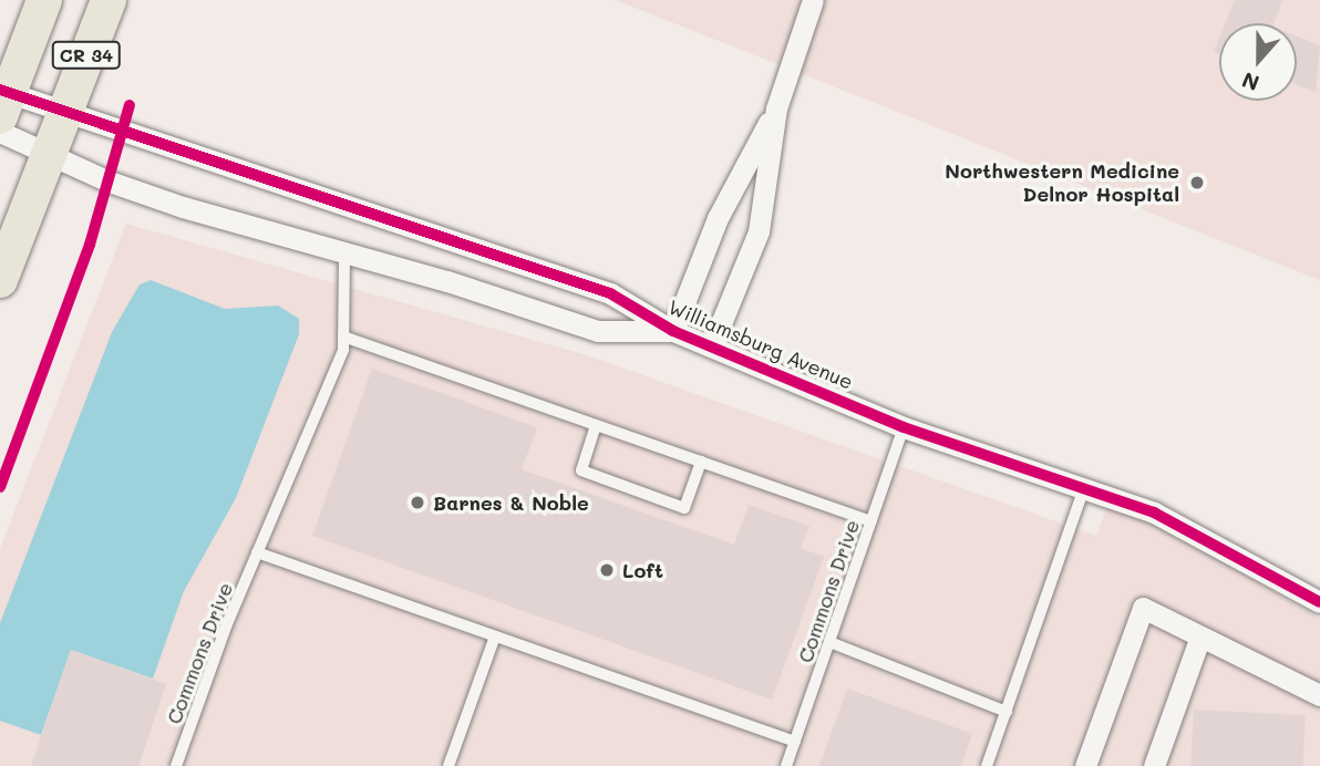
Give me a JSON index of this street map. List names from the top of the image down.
{
  "streets": {
    "main road": ["CR 34"],
    "street": ["Williamsburg Avenue"],
    "lane": ["Commons Drive"]
  },
  "crossings": [
    ["CR 34", "Williamsburg Avenue"],
    ["Williamsburg Avenue", "Commons Drive"]
  ],
  "places": ["Northwestern Medicine Delnor Hospital", "Barnes & Noble", "Loft"],
  "north": "bottom"
}
